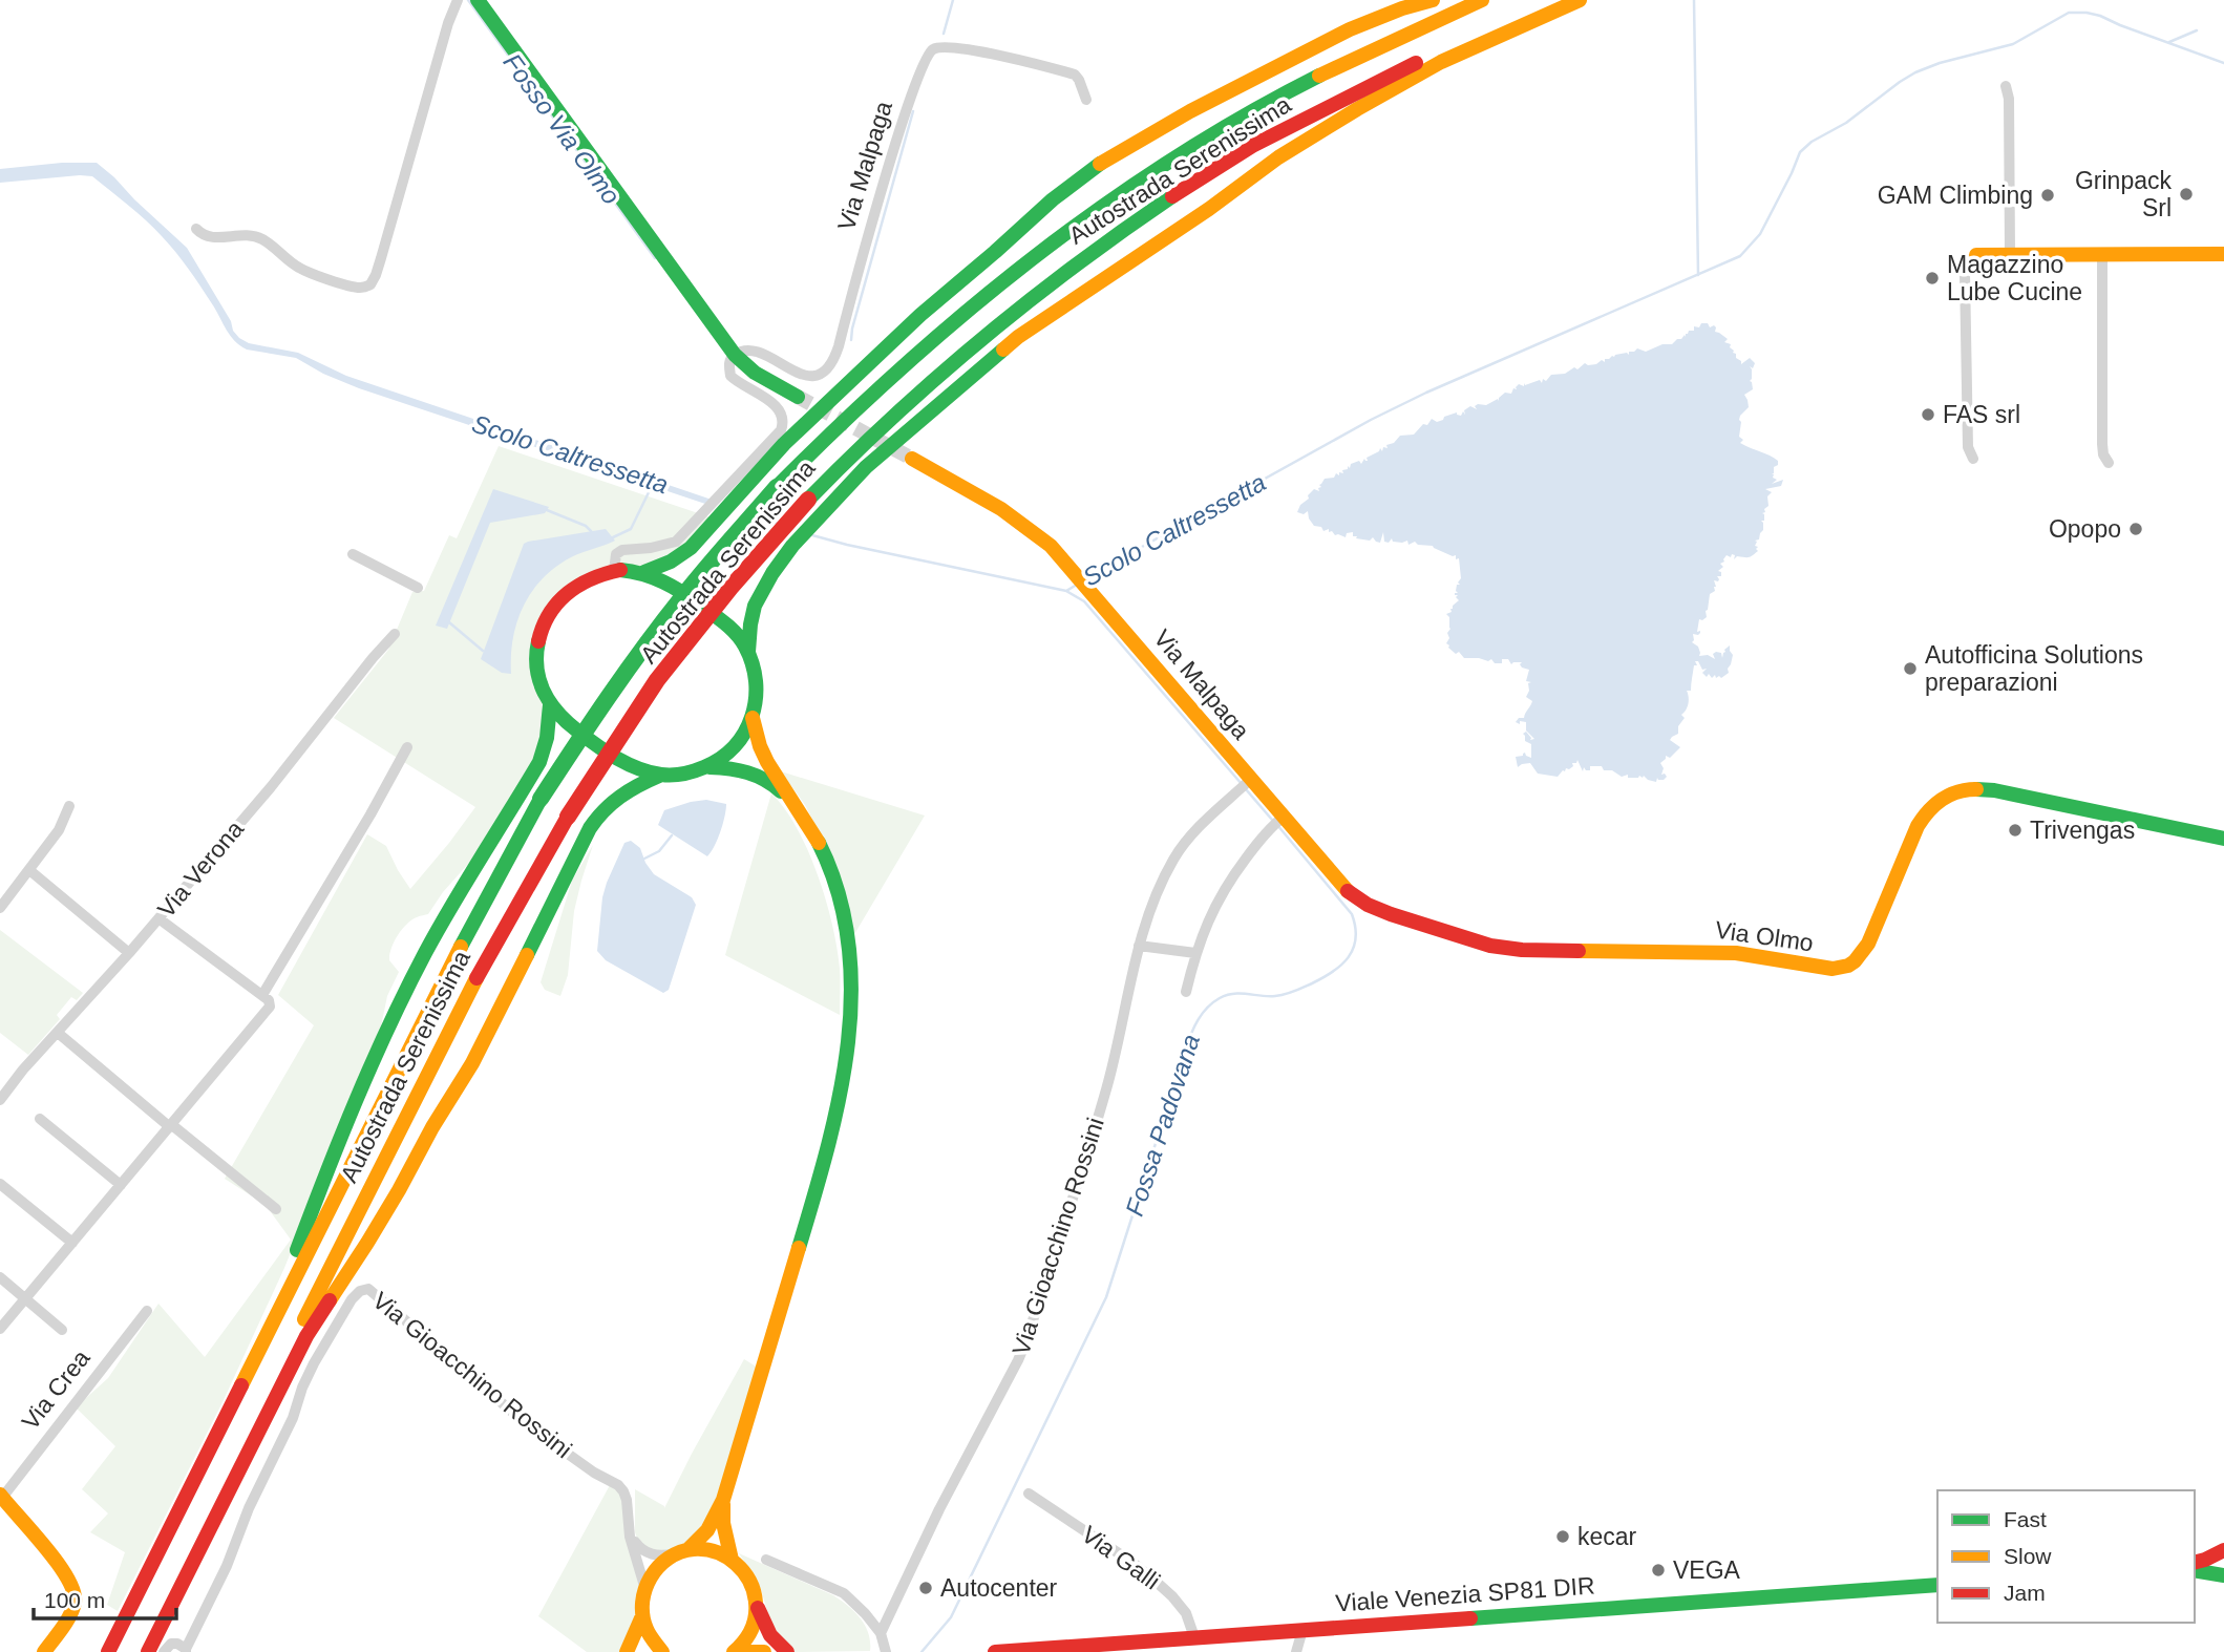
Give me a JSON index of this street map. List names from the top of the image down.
{
  "streets": {
    "main road": [
      "Via Malpaga",
      "Autostrada Serenissima",
      "Via Olmo",
      "Via Crea",
      "Viale Venezia SP81 DIR"
    ],
    "street": ["Via Verona", "Via Gioacchino Rossini", "Via Galli"]
  },
  "crossings": [
    ["Via Malpaga", "Via Olmo"],
    ["Via Malpaga", "Via Gioacchino Rossini"],
    ["Via Olmo", "Via Gioacchino Rossini"],
    ["Via Galli", "Viale Venezia SP81 DIR"]
  ],
  "water": ["Fosso Via Olmo", "Scolo Caltressetta", "Fossa Padovana"],
  "places": [
    "Grinpack Srl",
    "GAM Climbing",
    "Magazzino Lube Cucine",
    "FAS srl",
    "Opopo",
    "Autofficina Solutions preparazioni",
    "Trivengas",
    "kecar",
    "VEGA",
    "Autocenter"
  ],
  "legend": ["Fast", "Slow", "Jam"],
  "scale_bar": "100 m"
}
